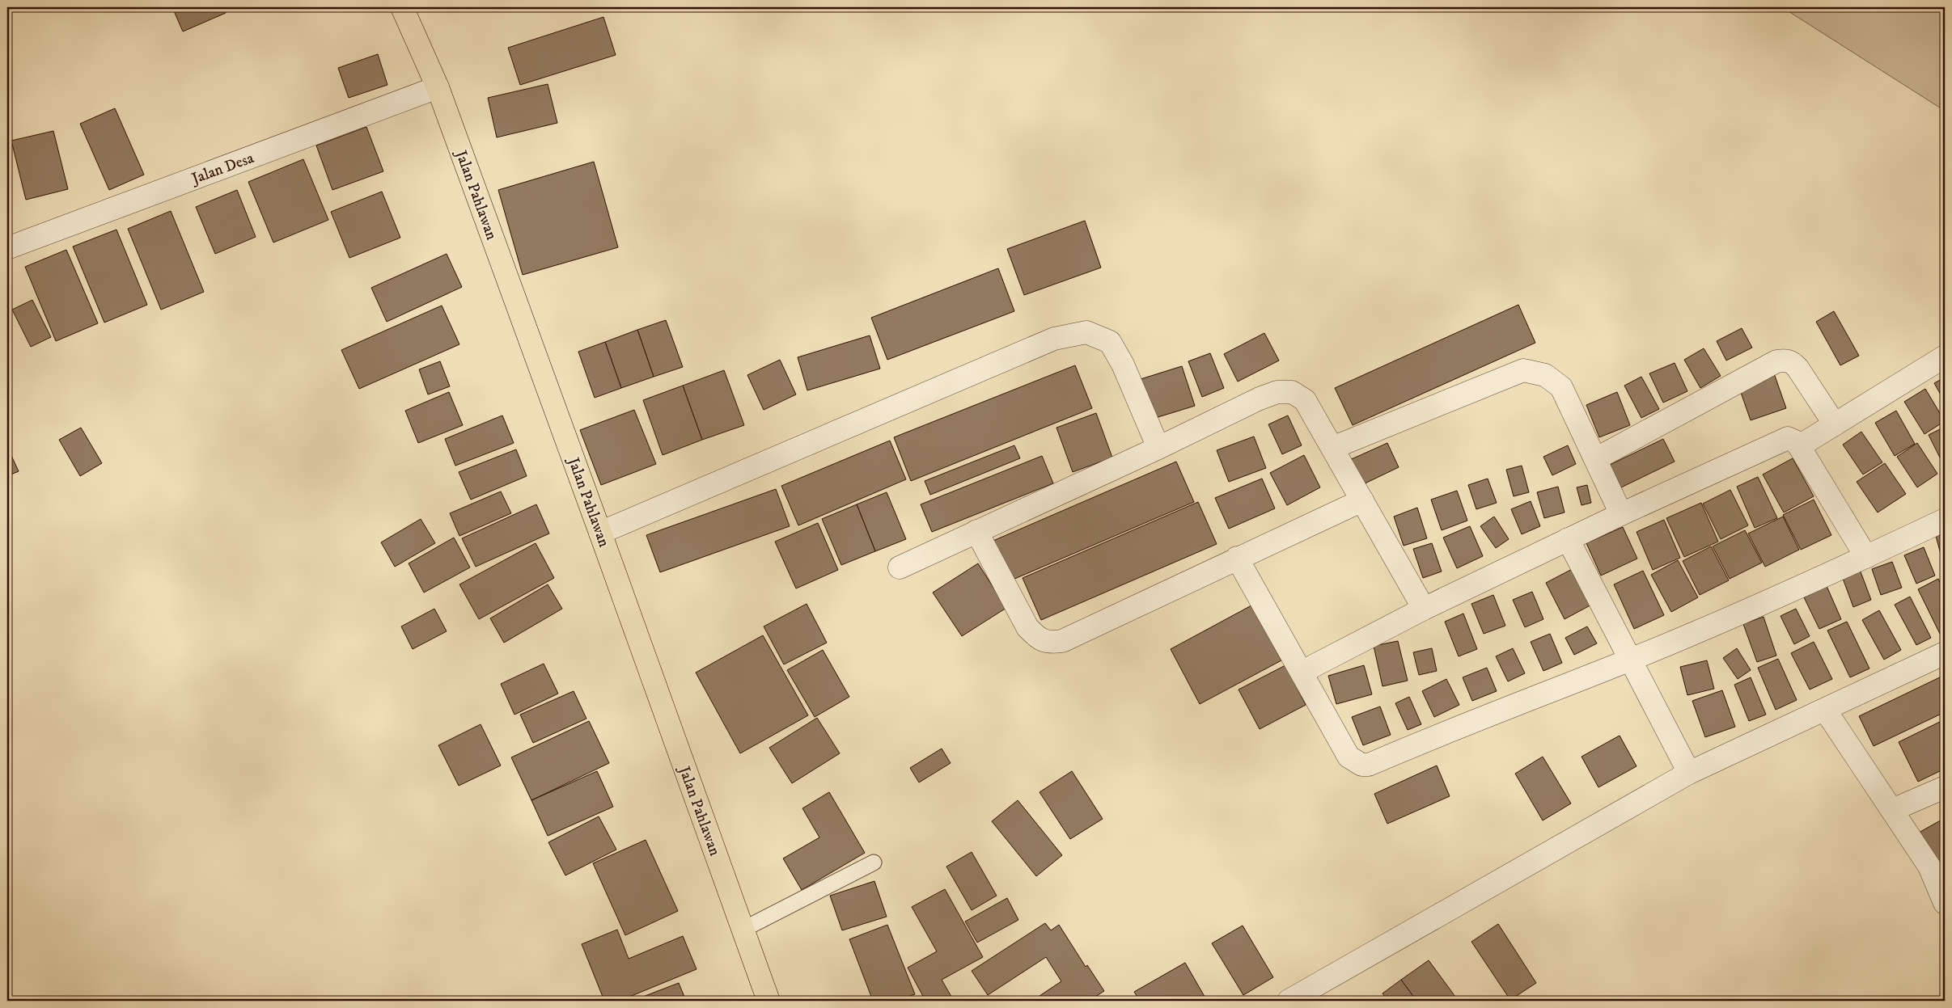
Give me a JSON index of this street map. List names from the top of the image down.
{
  "streets": {
    "highway": ["Jalan Pahlawan"],
    "street": ["Jalan Desa"]
  },
  "crossings": [
    ["Jalan Desa", "Jalan Pahlawan"]
  ]
}
